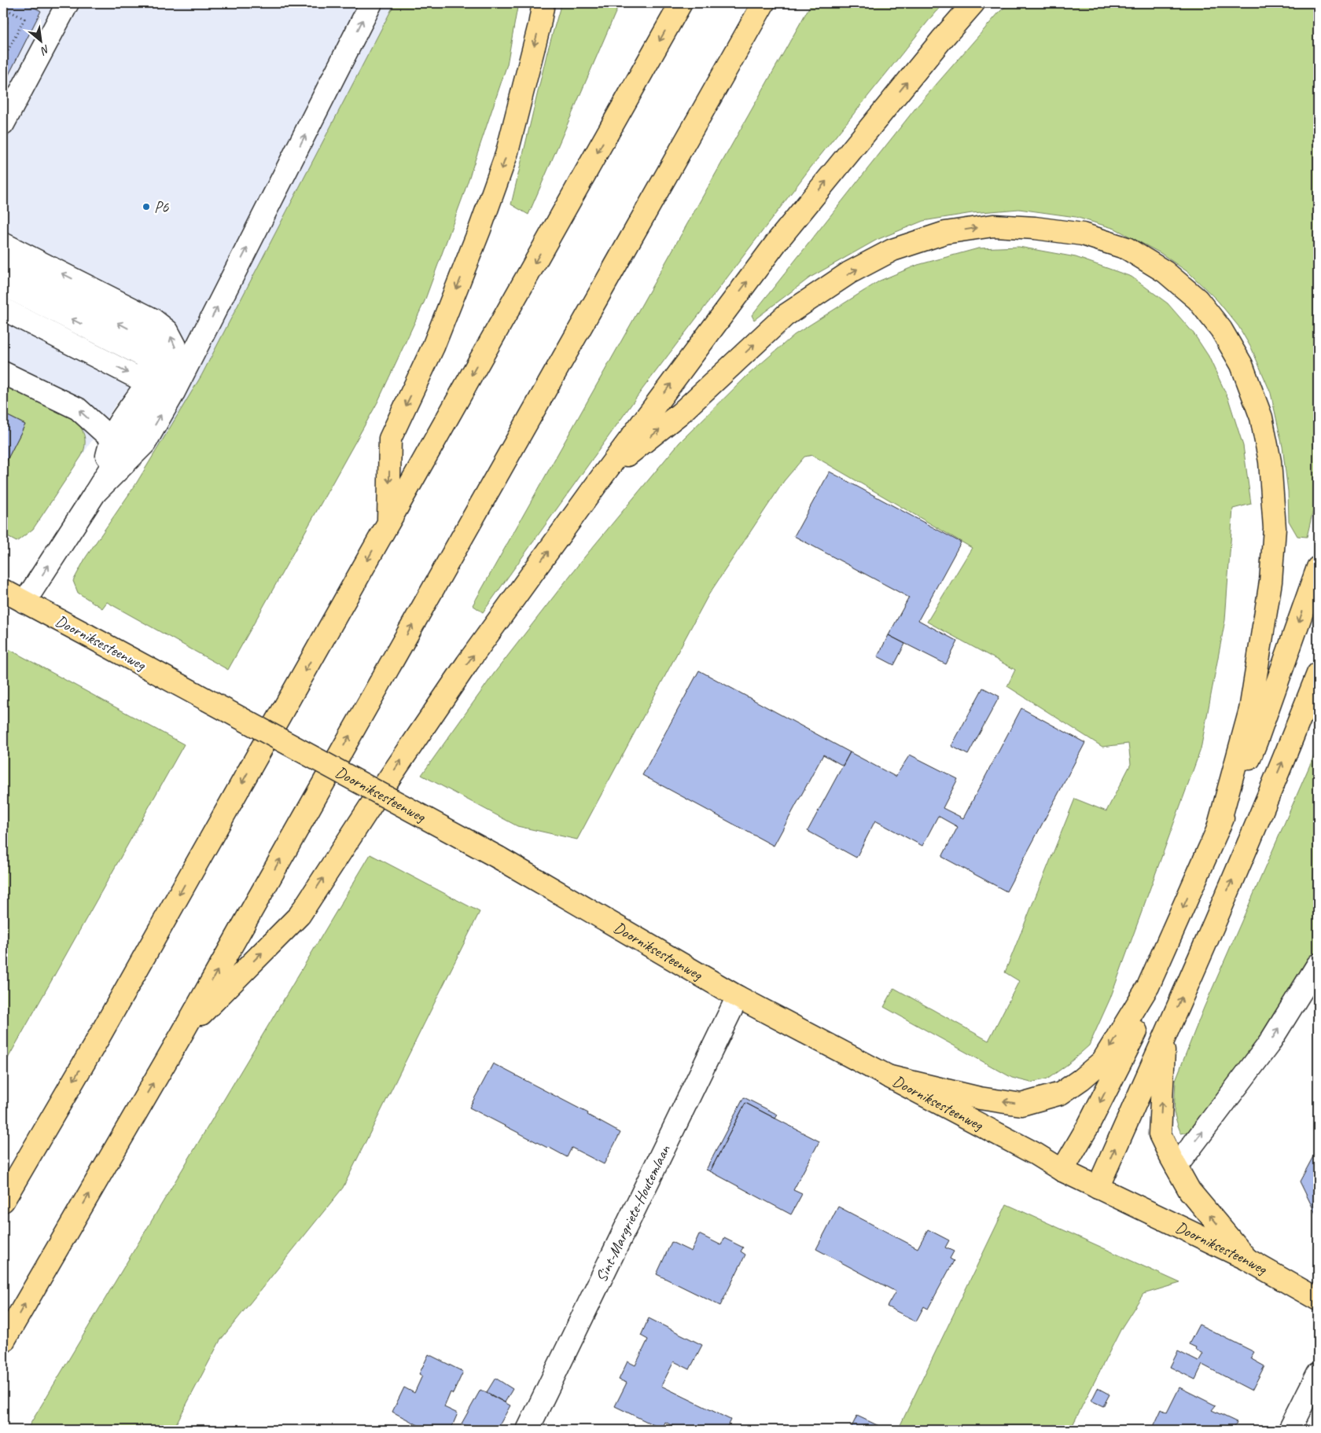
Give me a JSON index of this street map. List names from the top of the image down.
{
  "streets": {
    "main road": ["Doorniksesteenweg"],
    "street": ["Sint-Margriete-Houtemlaan"]
  },
  "crossings": [
    ["Doorniksesteenweg", "Sint-Margriete-Houtemlaan"]
  ],
  "places": ["P6"],
  "north": "bottom right"
}
